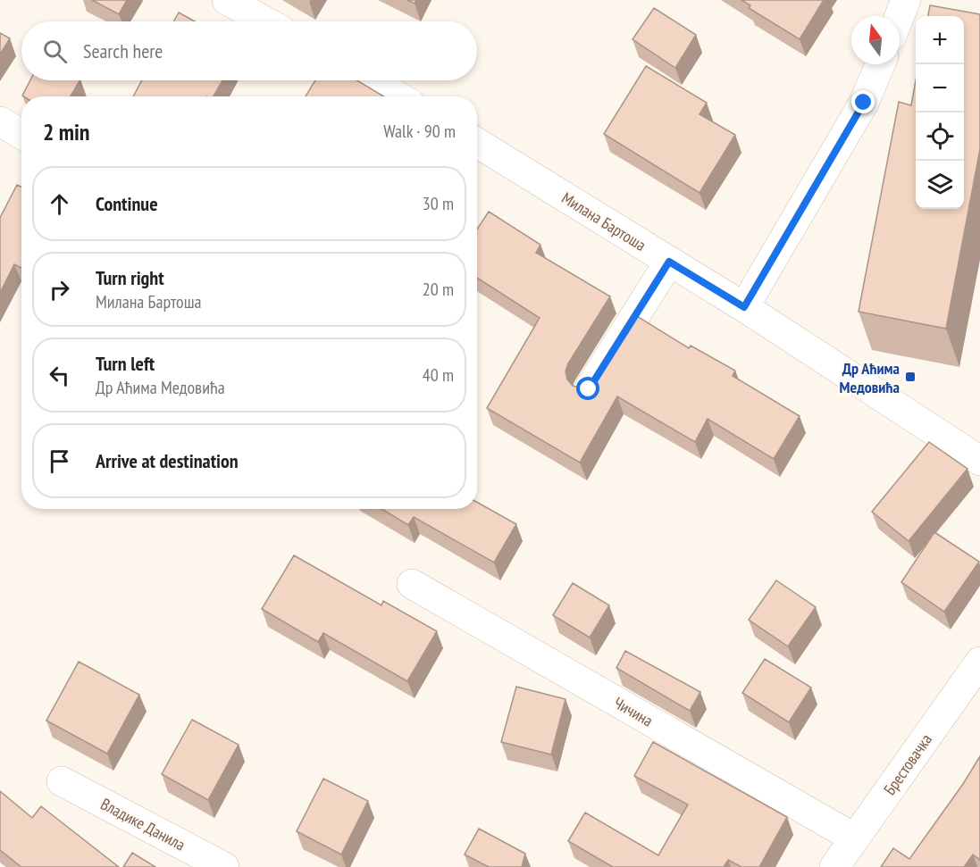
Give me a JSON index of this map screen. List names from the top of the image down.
{
  "streets": {
    "street": [
      "Милана Бартоша",
      "Чичина",
      "Брестовачка",
      "Владике Данила"
    ]
  },
  "crossings": [
    ["Чичина", "Брестовачка"]
  ],
  "places": {
    "transit": ["Др Аћима Медовића"]
  },
  "north": "top",
  "page": {
    "map_buttons": ["+", "−"],
    "search": "Search here",
    "heading": ["2 min", "Walk · 90 m"],
    "list": [
      ["Continue", "30 m"],
      ["Turn right", "Милана Бартоша", "20 m"],
      ["Turn left", "Др Аћима Медовића", "40 m"],
      "Arrive at destination"
    ]
  }
}
